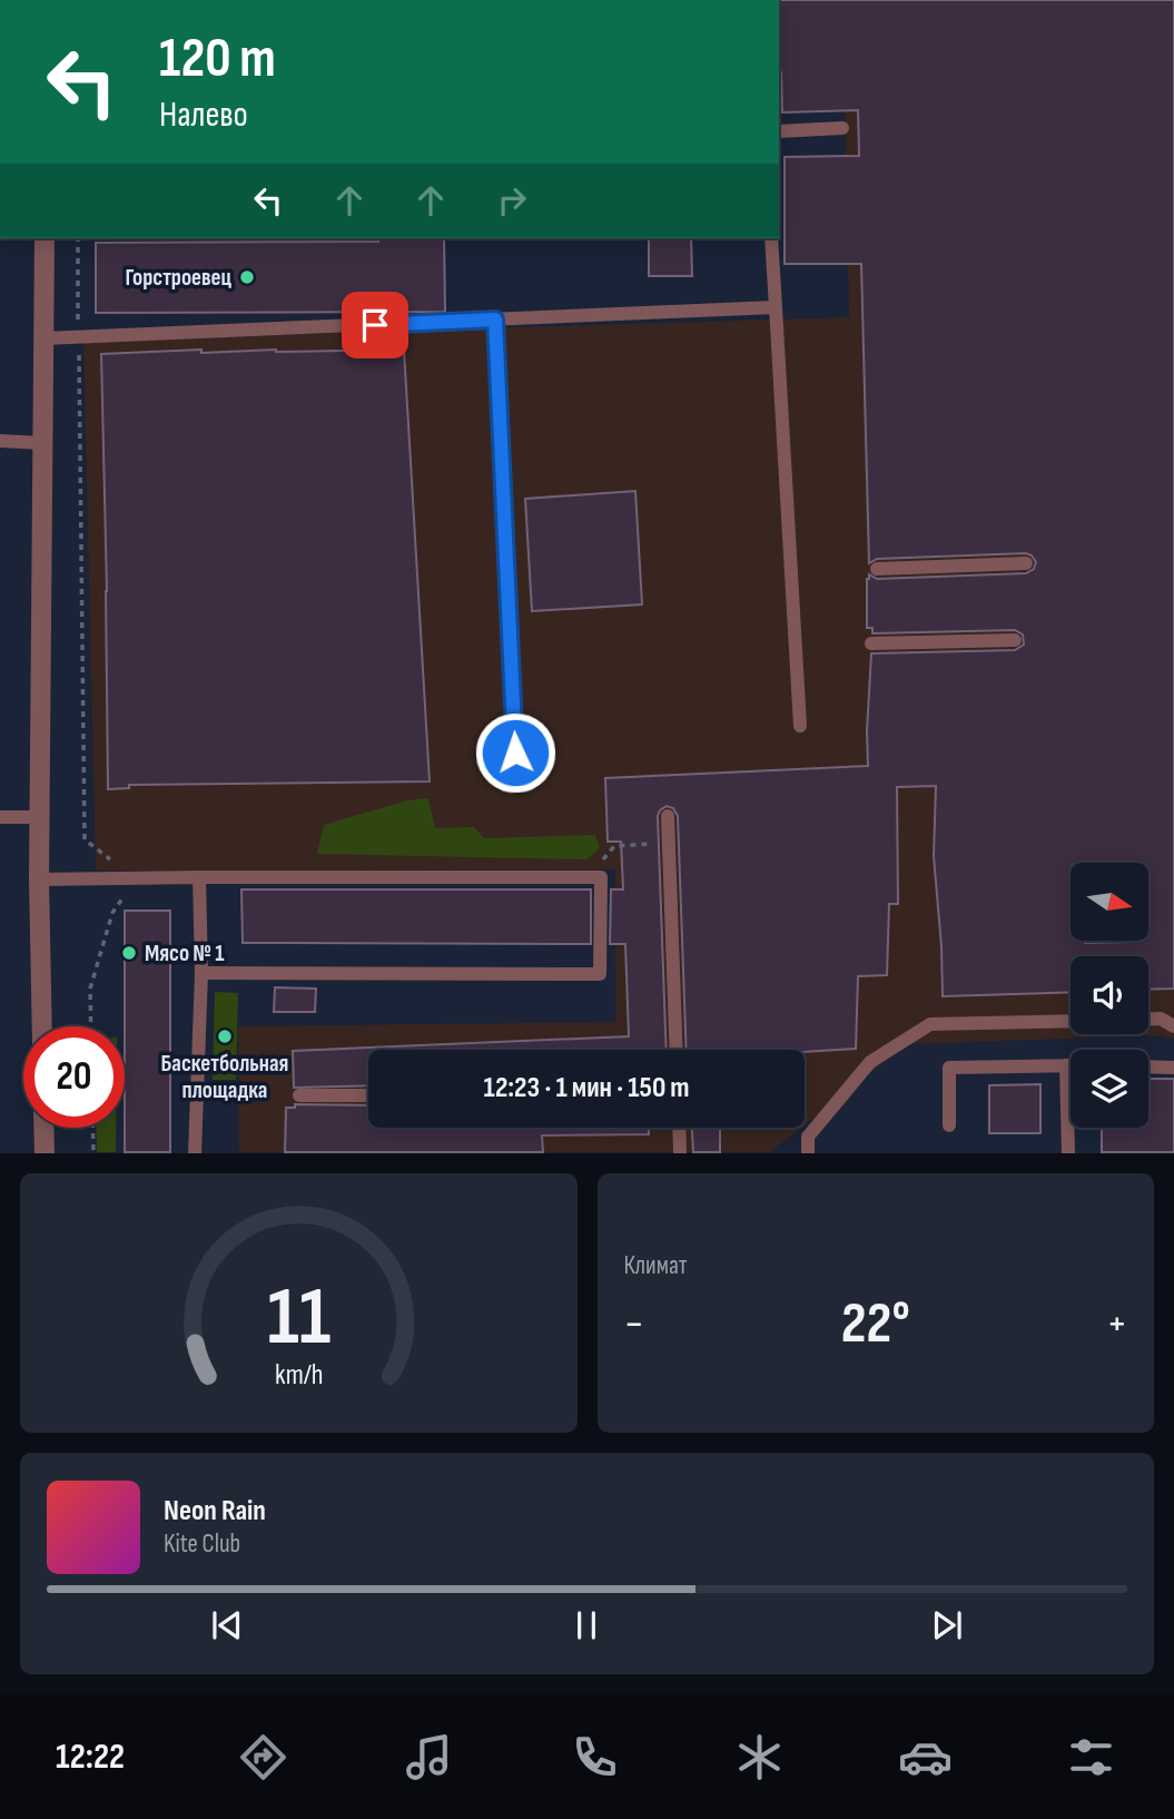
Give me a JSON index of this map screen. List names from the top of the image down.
{
  "places": ["Горстроевец", "Мясо № 1", "Баскетбольная площадка"],
  "north": "right",
  "page": {
    "turn": ["120 m", "Налево"],
    "limit": "20",
    "trip": "12:23 · 1 мин · 150 m",
    "tile": "Климат",
    "heat": ["−", "22°", "+"],
    "song": ["Neon Rain", "Kite Club"],
    "tabs": "12:22",
    "gauge": ["11", "km/h"]
  }
}
